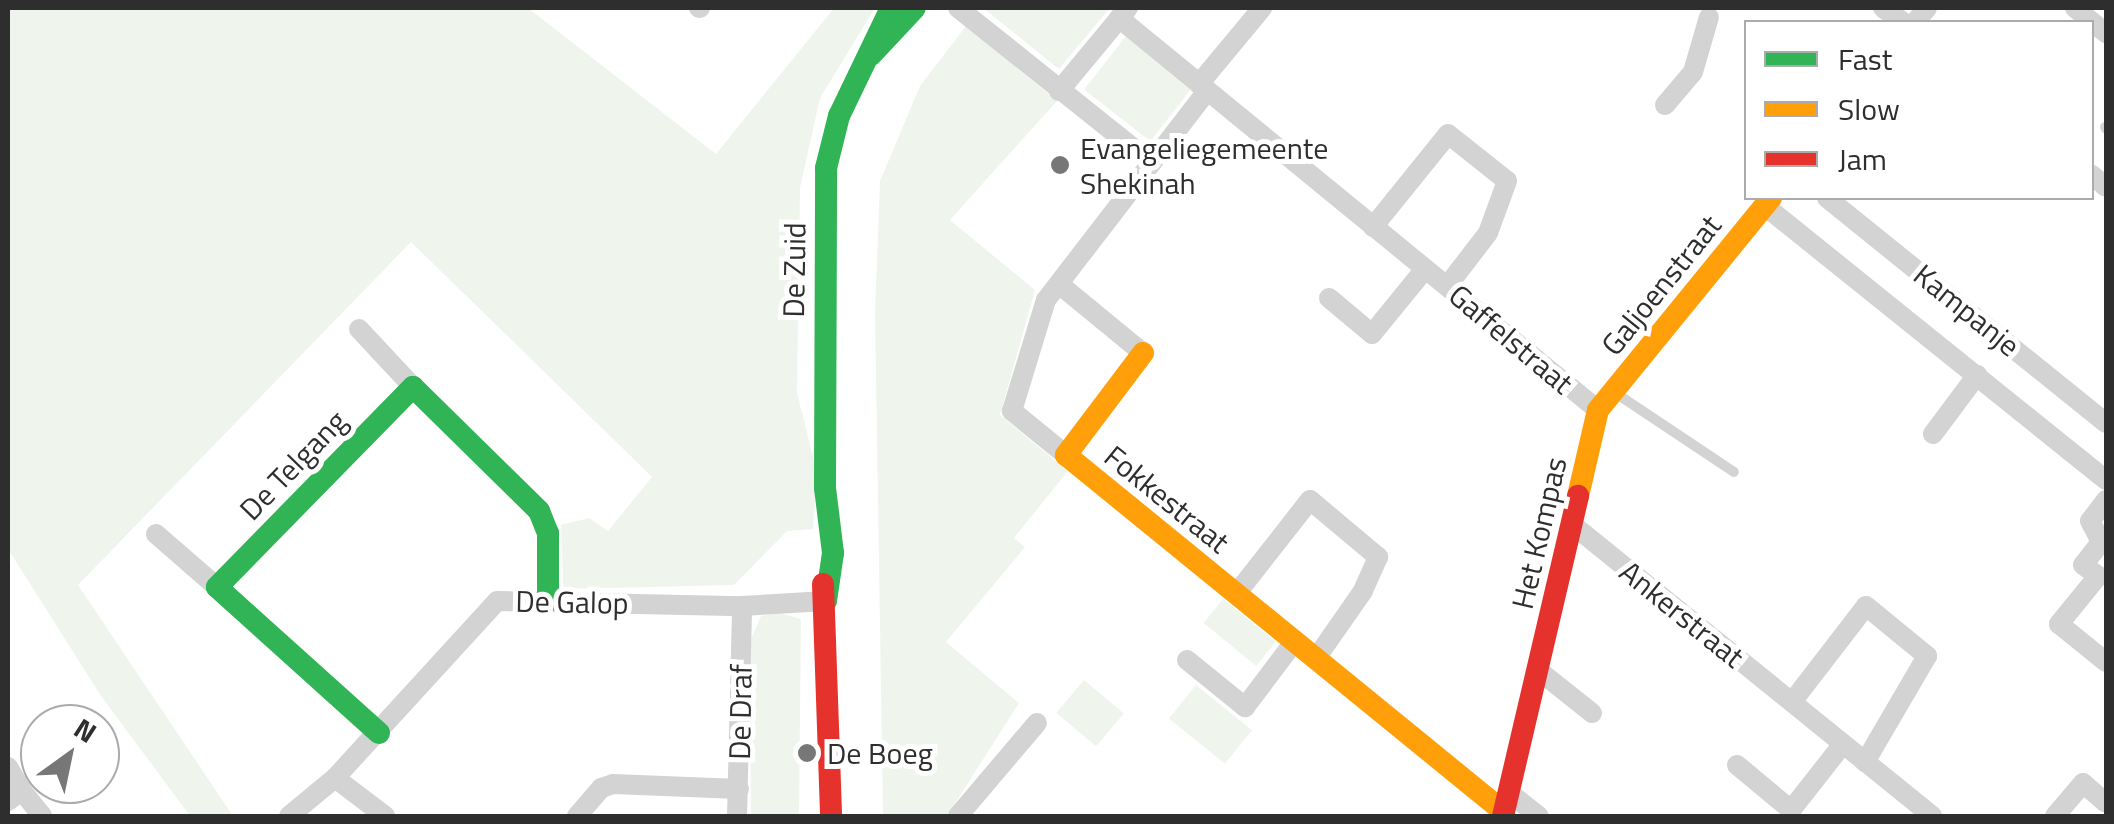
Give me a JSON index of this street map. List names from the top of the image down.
{
  "streets": {
    "street": [
      "De Zuid",
      "Galjoenstraat",
      "Kampanje",
      "Gaffelstraat",
      "De Telgang",
      "Fokkestraat",
      "Het Kompas",
      "De Galop",
      "Ankerstraat",
      "De Draf"
    ]
  },
  "crossings": [
    ["De Zuid", "De Galop"],
    ["Galjoenstraat", "Kampanje"],
    ["Galjoenstraat", "Gaffelstraat"],
    ["Galjoenstraat", "Het Kompas"],
    ["Gaffelstraat", "Het Kompas"],
    ["Fokkestraat", "Het Kompas"],
    ["Het Kompas", "Ankerstraat"],
    ["De Galop", "De Draf"]
  ],
  "places": ["Evangeliegemeente Shekinah", "De Boeg"],
  "legend": ["Fast", "Slow", "Jam"],
  "north": "top right"
}
